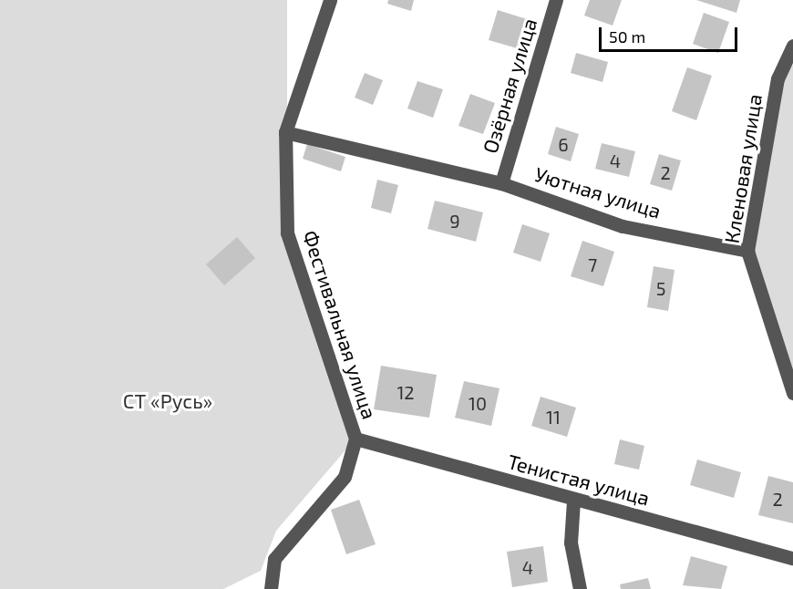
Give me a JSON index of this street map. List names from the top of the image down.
{
  "streets": {
    "street": [
      "Озёрная улица",
      "Кленовая улица",
      "Уютная улица",
      "Фестивальная улица",
      "Тенистая улица"
    ]
  },
  "crossings": [
    ["Озёрная улица", "Уютная улица"],
    ["Кленовая улица", "Уютная улица"],
    ["Уютная улица", "Фестивальная улица"],
    ["Фестивальная улица", "Тенистая улица"]
  ],
  "parks": ["СТ «Русь»"],
  "house_numbers": [
    "6",
    "4",
    "2",
    "9",
    "7",
    "5",
    "12",
    "10",
    "11",
    "2",
    "4"
  ],
  "scale_bar": "50 m"
}
